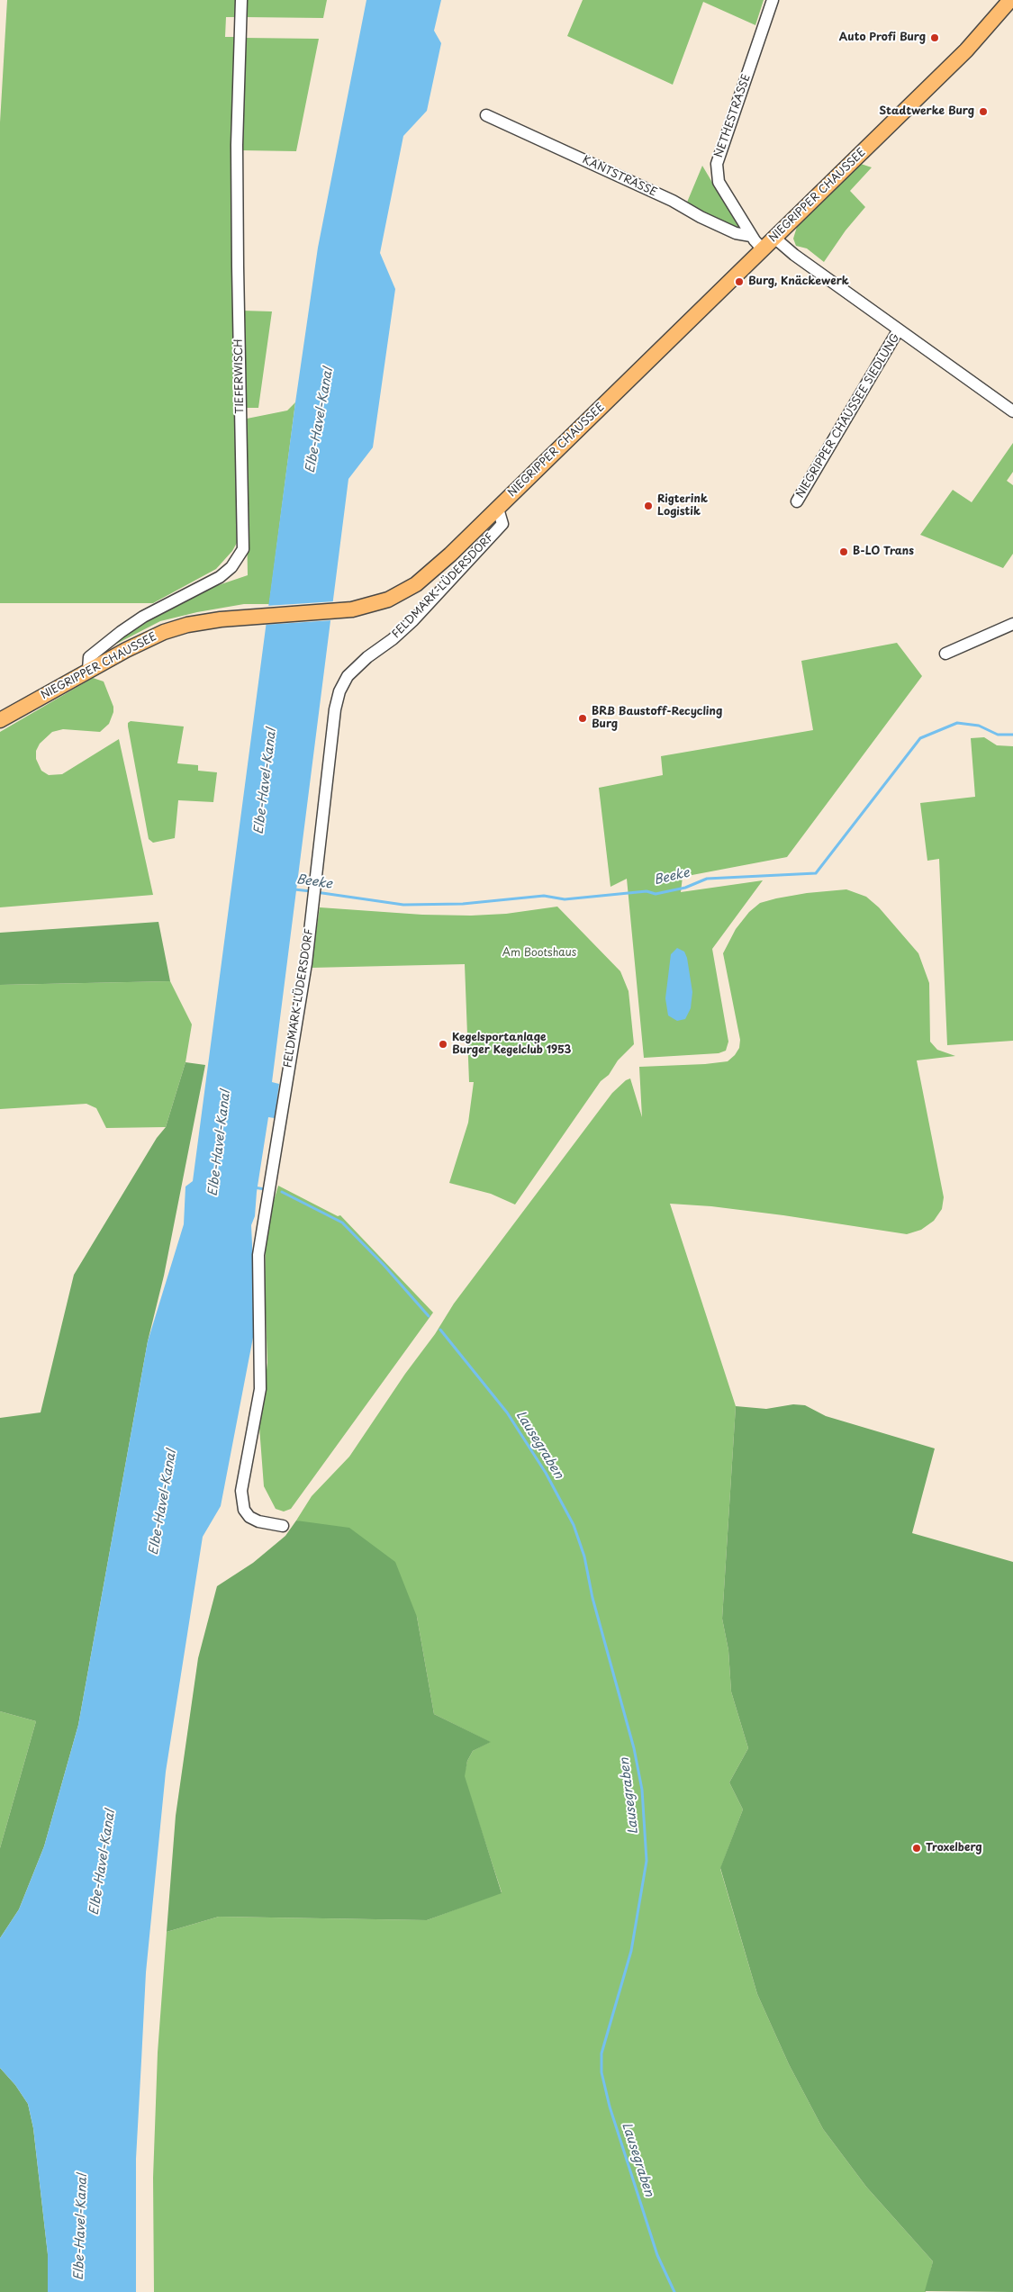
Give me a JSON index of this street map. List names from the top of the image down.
{
  "streets": {
    "main road": ["NIEGRIPPER CHAUSSEE"],
    "street": [
      "NETHESTRASSE",
      "KANTSTRASSE",
      "TIEFERWISCH",
      "NIEGRIPPER CHAUSSEE SIEDLUNG",
      "FELDMARK-LÜDERSDORF"
    ]
  },
  "crossings": [
    ["NETHESTRASSE", "KANTSTRASSE"],
    ["NETHESTRASSE", "NIEGRIPPER CHAUSSEE"],
    ["NIEGRIPPER CHAUSSEE", "TIEFERWISCH"],
    ["NIEGRIPPER CHAUSSEE", "NIEGRIPPER CHAUSSEE SIEDLUNG"],
    ["NIEGRIPPER CHAUSSEE", "FELDMARK-LÜDERSDORF"]
  ],
  "water": ["Elbe-Havel-Kanal", "Beeke", "Lausegraben"],
  "parks": ["Am Bootshaus"],
  "places": [
    "Auto Profi Burg",
    "Stadtwerke Burg",
    "Burg, Knäckewerk",
    "Rigterink Logistik",
    "B-LO Trans",
    "BRB Baustoff-Recycling Burg",
    "Kegelsportanlage Burger Kegelclub 1953",
    "Troxelberg"
  ]
}
